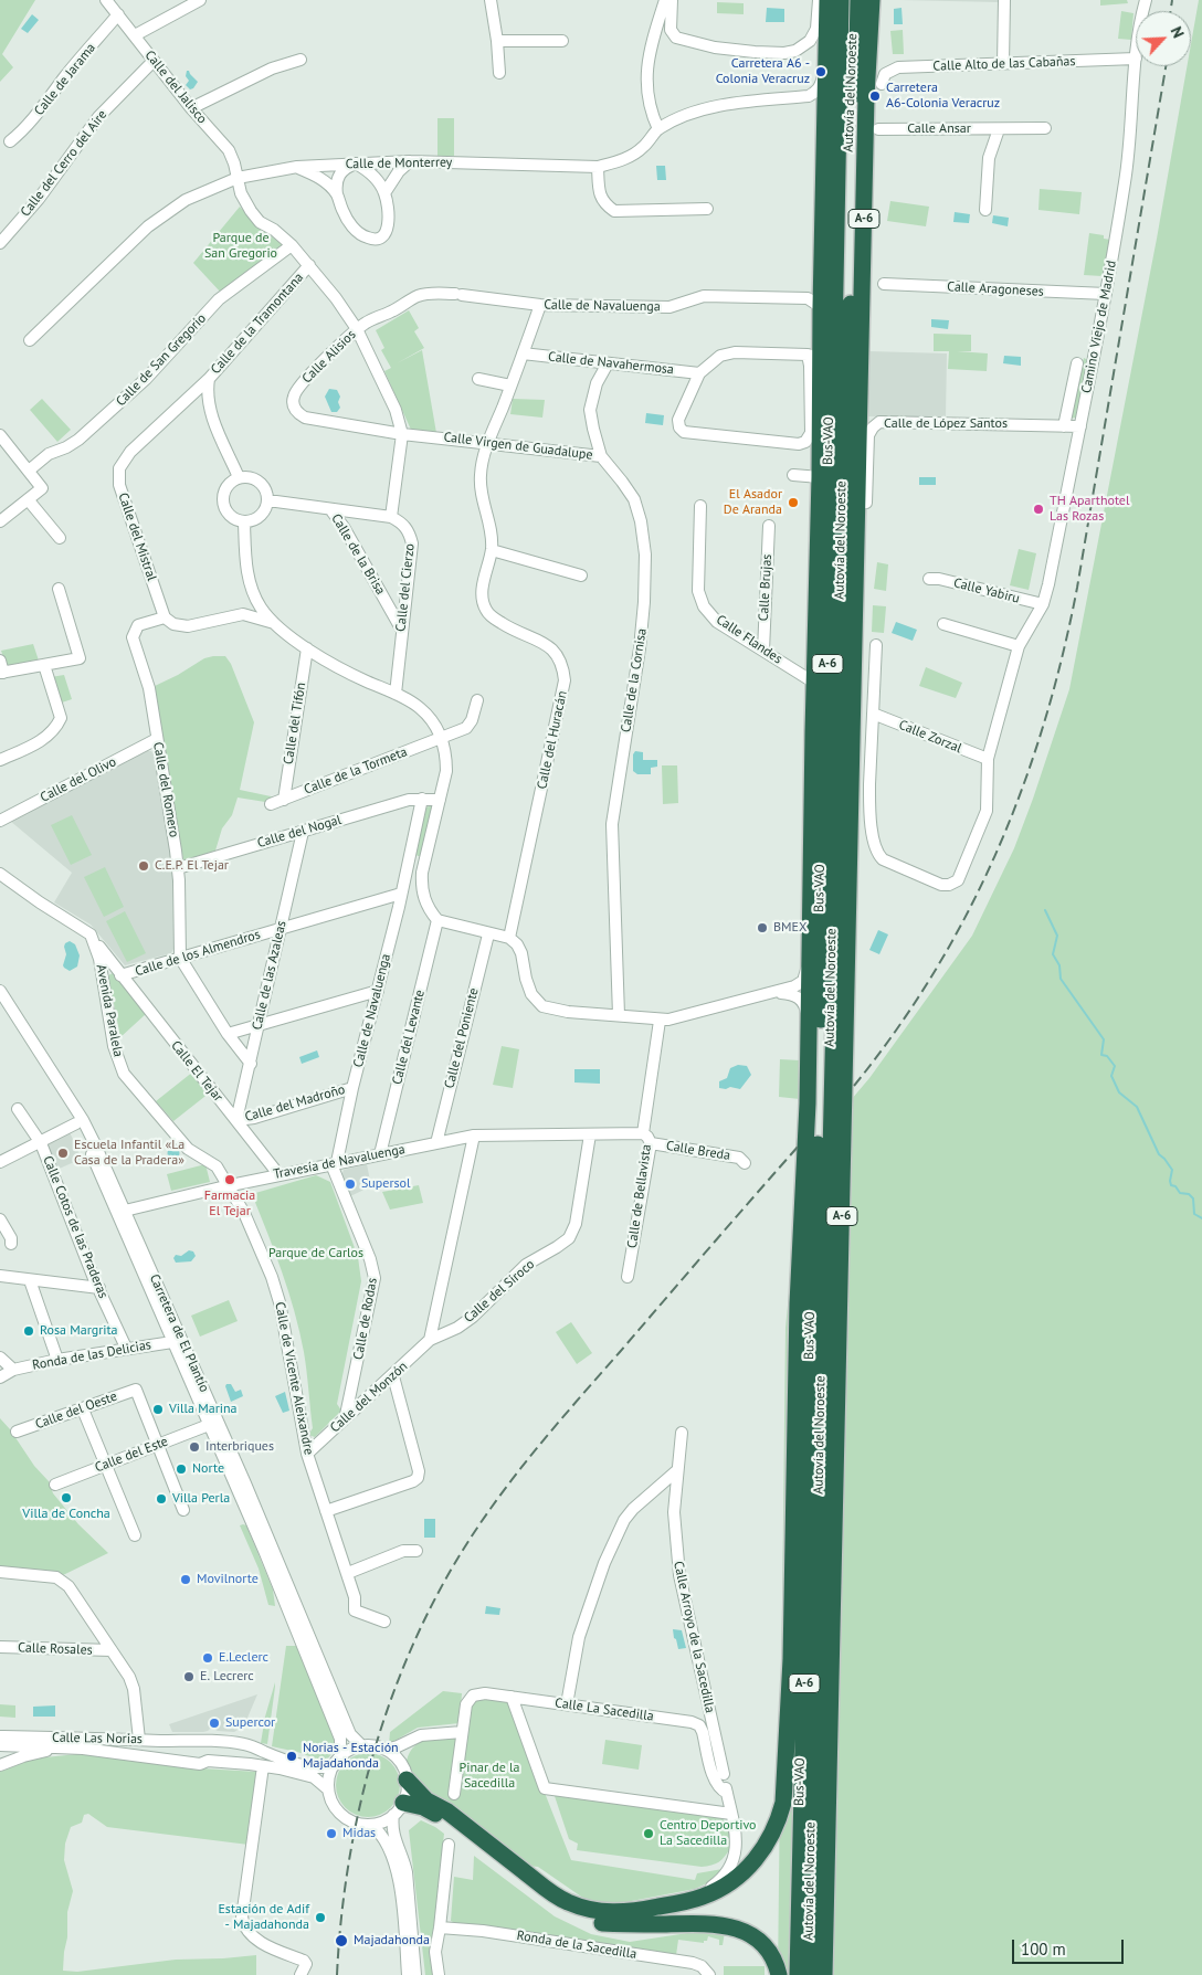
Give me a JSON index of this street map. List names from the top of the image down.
{
  "streets": {
    "highway": ["Autovía del Noroeste", "A-6", "Bus-VAO"],
    "street": [
      "Calle Alto de las Cabañas",
      "Calle de Jarama",
      "Calle del Jalisco",
      "Calle Ansar",
      "Calle del Cerro del Aire",
      "Calle de Monterrey",
      "Calle Aragoneses",
      "Calle de Navaluenga",
      "Calle de la Tramontana",
      "Camino Viejo de Madrid",
      "Calle Alisios",
      "Calle de San Gregorio",
      "Calle de Navahermosa",
      "Calle de López Santos",
      "Calle Virgen de Guadalupe",
      "Calle del Mistral",
      "Calle de la Brisa",
      "Calle del Cierzo",
      "Calle Brujas",
      "Calle Yabiru",
      "Calle Flandes",
      "Calle de la Cornisa",
      "Calle del Tifón",
      "Calle Zorzal",
      "Calle del Huracán",
      "Calle de la Tormeta",
      "Calle del Olivo",
      "Calle del Romero",
      "Calle del Nogal",
      "Calle de los Almendros",
      "Calle de las Azaleas",
      "Avenida Paralela",
      "Calle del Levante",
      "Calle del Poniente",
      "Calle El Tejar",
      "Calle del Madroño",
      "Calle Breda",
      "Travesía de Navaluenga",
      "Calle de Bellavista",
      "Calle Cotos de las Praderas",
      "Calle del Siroco",
      "Calle de Rodas",
      "Carretera de El Plantío",
      "Ronda de las Delicias",
      "Calle de Vicente Aleixandre",
      "Calle del Monzón",
      "Calle del Oeste",
      "Calle del Este",
      "Calle Arroyo de la Sacedilla",
      "Calle Rosales",
      "Calle La Sacedilla",
      "Calle Las Norias",
      "Ronda de la Sacedilla"
    ]
  },
  "crossings": [
    ["Calle Alto de las Cabañas", "Camino Viejo de Madrid"],
    ["Calle de Jarama", "Calle del Jalisco"],
    ["Calle del Jalisco", "Calle del Cerro del Aire"],
    ["Calle del Jalisco", "Calle de Monterrey"],
    ["Calle del Jalisco", "Calle de la Tramontana"],
    ["Calle del Jalisco", "Calle Alisios"],
    ["Calle del Jalisco", "Calle de San Gregorio"],
    ["Calle Aragoneses", "Camino Viejo de Madrid"],
    ["Calle de Navaluenga", "Calle Alisios"],
    ["Calle de Navaluenga", "Calle del Huracán"],
    ["Calle de Navaluenga", "Calle del Nogal"],
    ["Calle de Navaluenga", "Calle de los Almendros"],
    ["Calle de Navaluenga", "Calle del Madroño"],
    ["Calle de Navaluenga", "Travesía de Navaluenga"],
    ["Calle de Navaluenga", "Calle de Rodas"],
    ["Calle de la Tramontana", "Calle del Mistral"],
    ["Camino Viejo de Madrid", "Calle de López Santos"],
    ["Camino Viejo de Madrid", "Calle Yabiru"],
    ["Camino Viejo de Madrid", "Calle Zorzal"],
    ["Calle Alisios", "Calle Virgen de Guadalupe"],
    ["Calle de Navahermosa", "Calle de la Cornisa"],
    ["Calle de Navahermosa", "Calle del Huracán"],
    ["Calle Virgen de Guadalupe", "Calle de la Cornisa"],
    ["Calle Virgen de Guadalupe", "Calle del Huracán"],
    ["Calle del Mistral", "Calle del Romero"],
    ["Calle de la Brisa", "Calle del Cierzo"],
    ["Calle Brujas", "Calle Flandes"],
    ["Calle del Tifón", "Calle de la Tormeta"],
    ["Calle del Olivo", "Calle del Romero"],
    ["Calle del Romero", "Calle del Nogal"],
    ["Calle del Romero", "Calle de los Almendros"],
    ["Calle del Nogal", "Calle de las Azaleas"],
    ["Calle de los Almendros", "Calle de las Azaleas"],
    ["Calle de los Almendros", "Calle El Tejar"],
    ["Calle de las Azaleas", "Calle El Tejar"],
    ["Calle de las Azaleas", "Calle del Madroño"],
    ["Avenida Paralela", "Calle El Tejar"],
    ["Avenida Paralela", "Travesía de Navaluenga"],
    ["Avenida Paralela", "Calle de Vicente Aleixandre"],
    ["Calle del Levante", "Travesía de Navaluenga"],
    ["Calle del Poniente", "Travesía de Navaluenga"],
    ["Calle El Tejar", "Calle del Madroño"],
    ["Calle El Tejar", "Travesía de Navaluenga"],
    ["Calle Breda", "Travesía de Navaluenga"],
    ["Calle Breda", "Calle de Bellavista"],
    ["Calle Breda", "Calle del Siroco"],
    ["Travesía de Navaluenga", "Calle de Rodas"],
    ["Travesía de Navaluenga", "Carretera de El Plantío"],
    ["Travesía de Navaluenga", "Calle de Vicente Aleixandre"],
    ["Calle Cotos de las Praderas", "Ronda de las Delicias"],
    ["Calle del Siroco", "Calle del Monzón"],
    ["Calle de Rodas", "Calle del Monzón"],
    ["Carretera de El Plantío", "Ronda de las Delicias"],
    ["Carretera de El Plantío", "Calle del Este"],
    ["Carretera de El Plantío", "Calle Las Norias"],
    ["Calle de Vicente Aleixandre", "Calle del Monzón"],
    ["Calle del Oeste", "Calle del Este"],
    ["Calle Arroyo de la Sacedilla", "Calle La Sacedilla"]
  ],
  "parks": ["Parque de San Gregorio", "Parque de Carlos", "Pinar de la Sacedilla"],
  "places": [
    "Carretera A6 - Colonia Veracruz",
    "Carretera A6-Colonia Veracruz",
    "El Asador De Aranda",
    "TH Aparthotel Las Rozas",
    "C.E.P. El Tejar",
    "BMEX",
    "Escuela Infantil «La Casa de la Pradera»",
    "Farmacia El Tejar",
    "Supersol",
    "Rosa Margrita",
    "Villa Marina",
    "Interbriques",
    "Norte",
    "Villa de Concha",
    "Villa Perla",
    "Movilnorte",
    "E.Leclerc",
    "E. Lecrerc",
    "Supercor",
    "Norias - Estación Majadahonda",
    "Midas",
    "Centro Deportivo La Sacedilla",
    "Estación de Adif - Majadahonda",
    "Majadahonda"
  ],
  "scale_bar": "100 m",
  "north": "top right"
}
